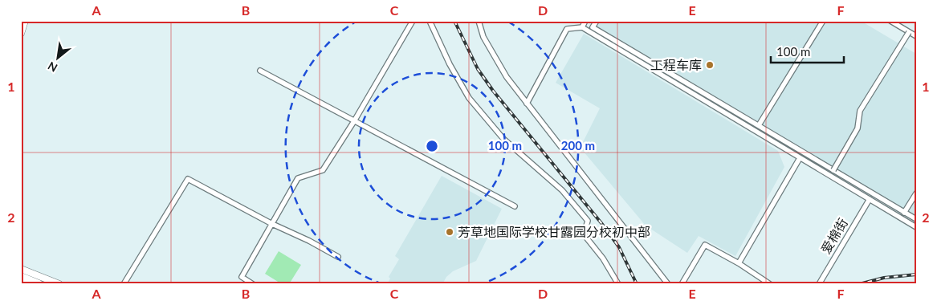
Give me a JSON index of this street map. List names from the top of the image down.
{
  "streets": {
    "street": ["爱棉街"]
  },
  "places": ["工程车库", "芳草地国际学校甘露园分校初中部"],
  "scale_bar": "100 m",
  "north": "bottom left",
  "grid": {
    "columns": [
      "A",
      "B",
      "C",
      "D",
      "E",
      "F"
    ],
    "rows": ["1", "2"]
  },
  "rings": ["100 m", "200 m"]
}
